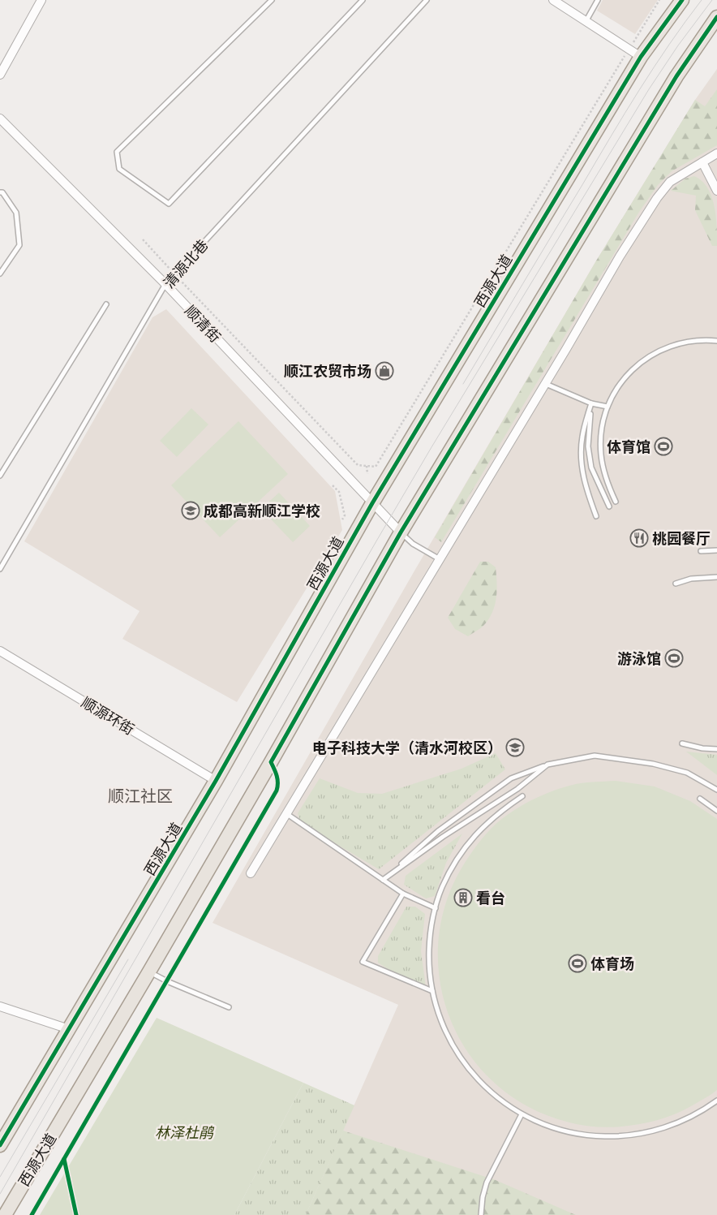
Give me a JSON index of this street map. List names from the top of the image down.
{
  "streets": {
    "main road": ["西源大道"],
    "street": ["顺清街", "顺源环街"],
    "lane": ["清源北巷"]
  },
  "crossings": [
    ["清源北巷", "顺清街"],
    ["西源大道", "顺清街"],
    ["西源大道", "顺源环街"]
  ],
  "districts": ["顺江社区"],
  "parks": ["林泽杜鹃"],
  "places": {
    "shop": ["顺江农贸市场"],
    "sports": ["体育馆", "游泳馆", "体育场"],
    "school or university": ["成都高新顺江学校", "电子科技大学（清水河校区）"],
    "restaurant": ["桃园餐厅"],
    "building": ["看台"]
  }
}
